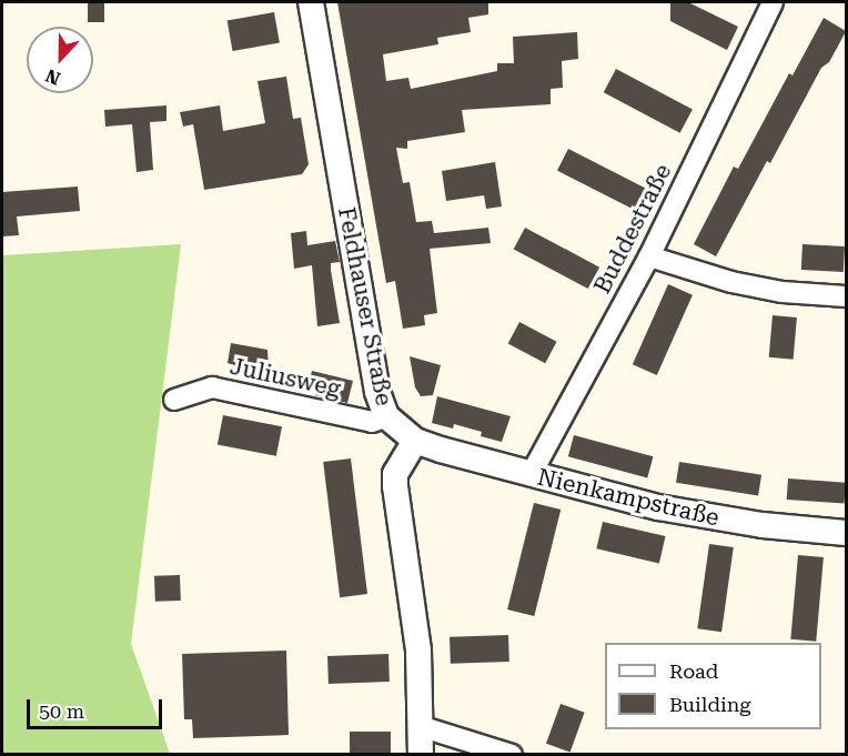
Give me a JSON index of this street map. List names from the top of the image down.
{
  "streets": {
    "street": [
      "Buddestraße",
      "Feldhauser Straße",
      "Juliusweg",
      "Nienkampstraße"
    ]
  },
  "crossings": [
    ["Buddestraße", "Nienkampstraße"],
    ["Feldhauser Straße", "Juliusweg"],
    ["Feldhauser Straße", "Nienkampstraße"]
  ],
  "legend": ["Road", "Building"],
  "scale_bar": "50 m",
  "north": "bottom"
}
